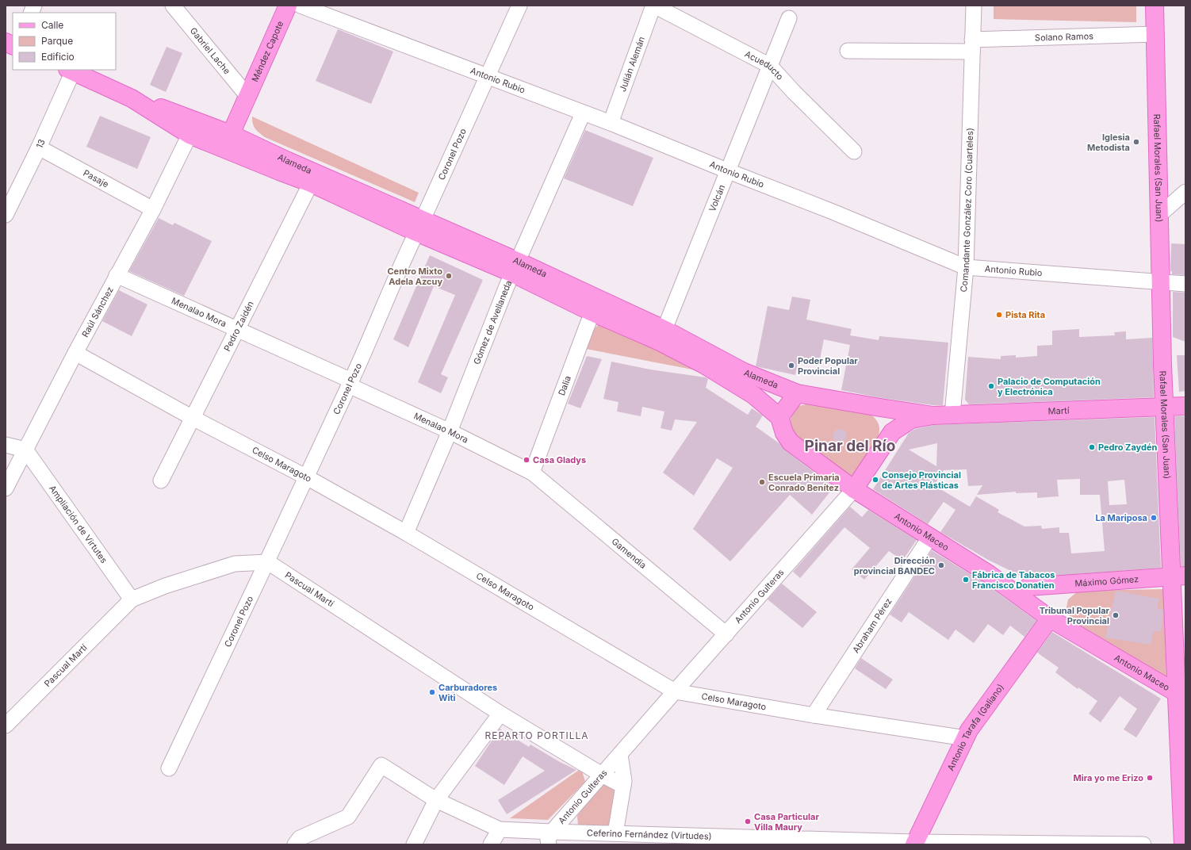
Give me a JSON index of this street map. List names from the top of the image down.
{
  "streets": {
    "main road": [
      "Méndez Capote",
      "Alameda",
      "Rafael Morales (San Juan)",
      "Martí",
      "Antonio Maceo",
      "Máximo Gómez",
      "Antonio Gulteras",
      "Antonio Tarafa (Galiano)"
    ],
    "street": [
      "Solano Ramos",
      "Gabriel Lache",
      "Julián Alemán",
      "Acueducto",
      "Antonio Rubio",
      "13",
      "Coronel Pozo",
      "Pasaje",
      "Volcán",
      "Comandante González Coro (Cuarteles)",
      "Raúl Sánchez",
      "Menalao Mora",
      "Gómez de Avellaneda",
      "Pedro Zaidén",
      "Dalia",
      "Celso Maragoto",
      "Ampliación de Virtutes",
      "Gamendia",
      "Pascual Martí",
      "Abraham Pérez",
      "Ceferino Fernández (Virtudes)"
    ]
  },
  "crossings": [
    ["Solano Ramos", "Rafael Morales (San Juan)"],
    ["Solano Ramos", "Comandante González Coro (Cuarteles)"],
    ["Gabriel Lache", "Méndez Capote"],
    ["Méndez Capote", "Alameda"],
    ["Julián Alemán", "Acueducto"],
    ["Julián Alemán", "Antonio Rubio"],
    ["Acueducto", "Volcán"],
    ["Antonio Rubio", "Coronel Pozo"],
    ["Antonio Rubio", "Rafael Morales (San Juan)"],
    ["Antonio Rubio", "Volcán"],
    ["Antonio Rubio", "Comandante González Coro (Cuarteles)"],
    ["Antonio Rubio", "Gómez de Avellaneda"],
    ["13", "Alameda"],
    ["13", "Pasaje"],
    ["Coronel Pozo", "Alameda"],
    ["Coronel Pozo", "Menalao Mora"],
    ["Coronel Pozo", "Celso Maragoto"],
    ["Coronel Pozo", "Pascual Martí"],
    ["Alameda", "Volcán"],
    ["Alameda", "Raúl Sánchez"],
    ["Alameda", "Gómez de Avellaneda"],
    ["Alameda", "Pedro Zaidén"],
    ["Alameda", "Dalia"],
    ["Alameda", "Martí"],
    ["Alameda", "Antonio Gulteras"],
    ["Rafael Morales (San Juan)", "Martí"],
    ["Rafael Morales (San Juan)", "Antonio Maceo"],
    ["Rafael Morales (San Juan)", "Máximo Gómez"],
    ["Pasaje", "Raúl Sánchez"],
    ["Comandante González Coro (Cuarteles)", "Martí"],
    ["Raúl Sánchez", "Menalao Mora"],
    ["Raúl Sánchez", "Celso Maragoto"],
    ["Raúl Sánchez", "Ampliación de Virtutes"],
    ["Menalao Mora", "Gómez de Avellaneda"],
    ["Menalao Mora", "Pedro Zaidén"],
    ["Menalao Mora", "Dalia"],
    ["Menalao Mora", "Gamendia"],
    ["Gómez de Avellaneda", "Celso Maragoto"],
    ["Pedro Zaidén", "Celso Maragoto"],
    ["Dalia", "Gamendia"],
    ["Martí", "Antonio Gulteras"],
    ["Celso Maragoto", "Antonio Gulteras"],
    ["Celso Maragoto", "Abraham Pérez"],
    ["Celso Maragoto", "Antonio Tarafa (Galiano)"],
    ["Ampliación de Virtutes", "Pascual Martí"],
    ["Antonio Maceo", "Máximo Gómez"],
    ["Antonio Maceo", "Antonio Gulteras"],
    ["Antonio Maceo", "Abraham Pérez"],
    ["Antonio Maceo", "Antonio Tarafa (Galiano)"],
    ["Gamendia", "Antonio Gulteras"],
    ["Pascual Martí", "Antonio Gulteras"],
    ["Antonio Gulteras", "Ceferino Fernández (Virtudes)"],
    ["Antonio Tarafa (Galiano)", "Ceferino Fernández (Virtudes)"]
  ],
  "districts": ["Pinar del Río", "REPARTO PORTILLA"],
  "places": [
    "Iglesia Metodista",
    "Centro Mixto Adela Azcuy",
    "Pista Rita",
    "Poder Popular Provincial",
    "Palacio de Computación y Electrónica",
    "Pedro Zaydén",
    "Casa Gladys",
    "Consejo Provincial de Artes Plásticas",
    "Escuela Primaria Conrado Benítez",
    "La Mariposa",
    "Dirección provincial BANDEC",
    "Fábrica de Tabacos Francisco Donatien",
    "Tribunal Popular Provincial",
    "Carburadores Witi",
    "Mira yo me Erizo",
    "Casa Particular Villa Maury"
  ],
  "legend": ["Calle", "Parque", "Edificio"]
}
